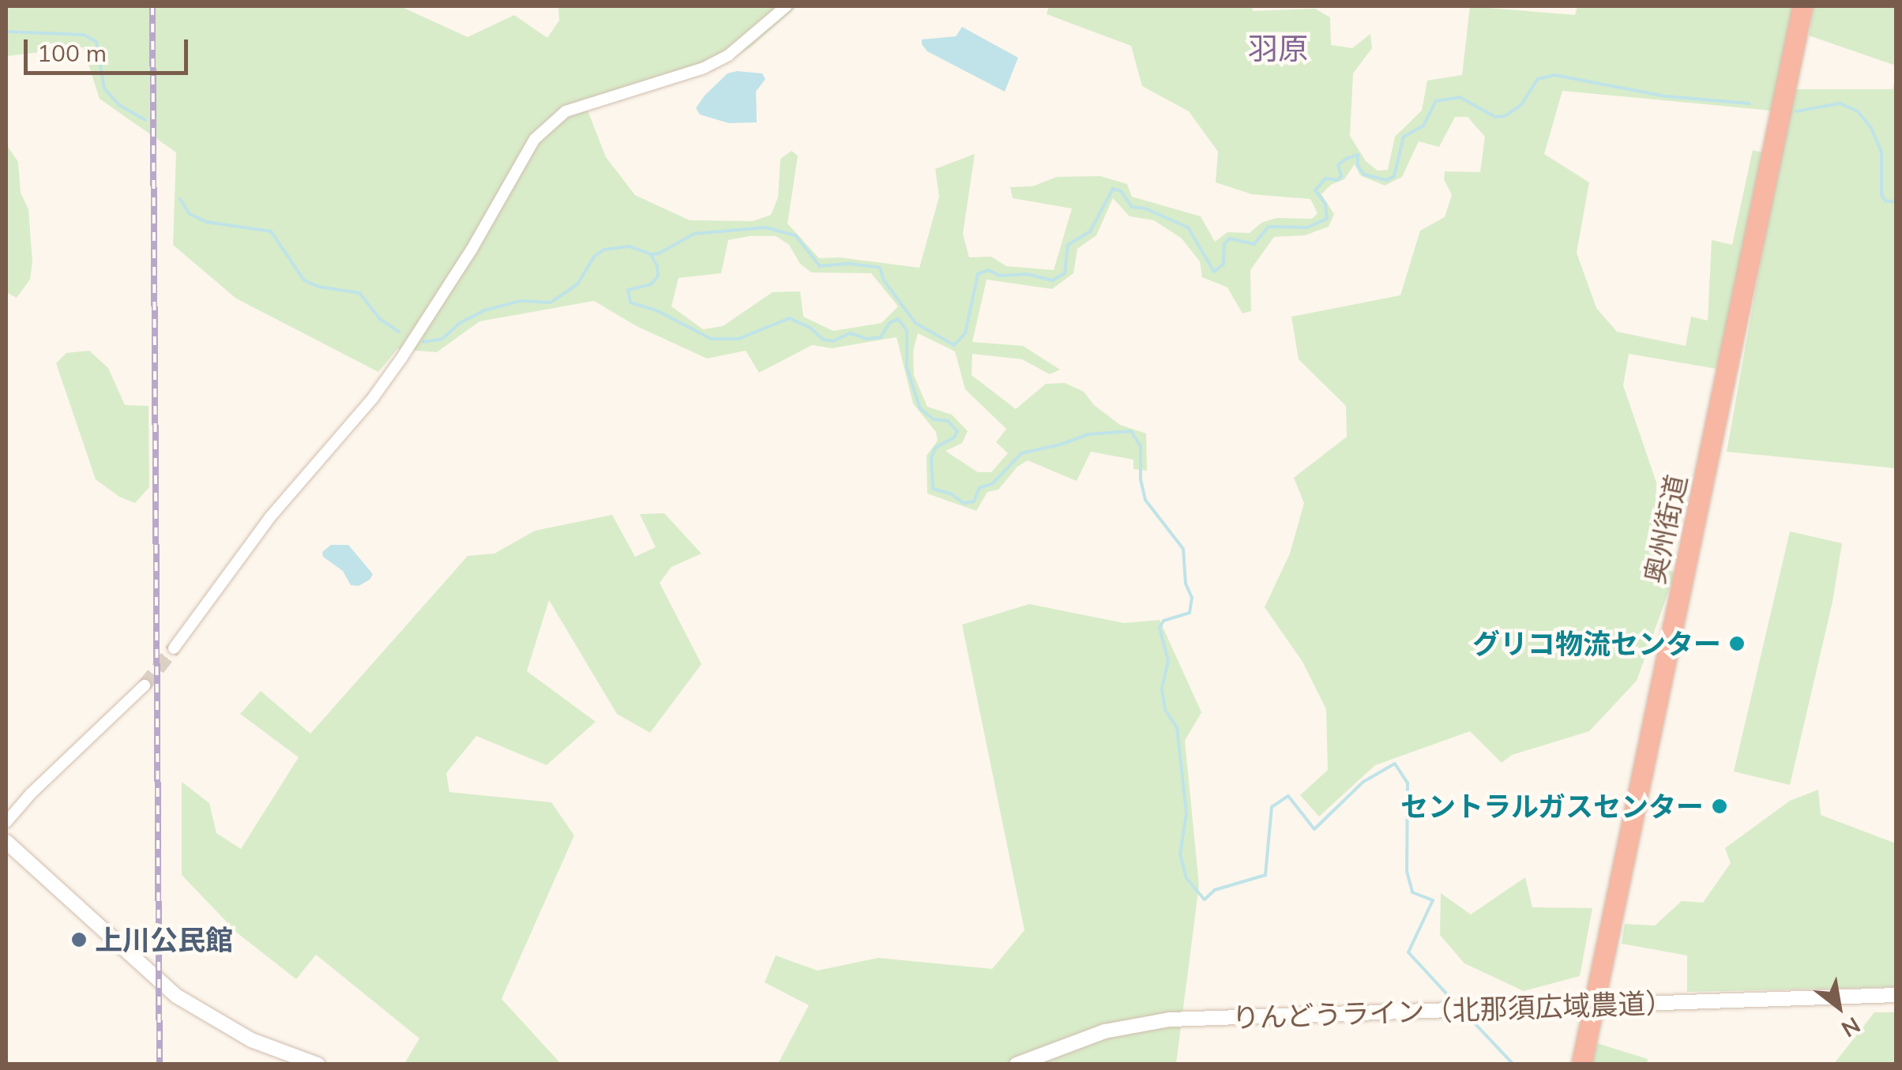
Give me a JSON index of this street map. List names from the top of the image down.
{
  "streets": {
    "highway": ["奥州街道"],
    "street": ["りんどうライン（北那須広域農道）"]
  },
  "crossings": [
    ["奥州街道", "りんどうライン（北那須広域農道）"]
  ],
  "districts": ["羽原"],
  "places": ["グリコ物流センター", "セントラルガスセンター", "上川公民館"],
  "scale_bar": "100 m",
  "north": "bottom right"
}
